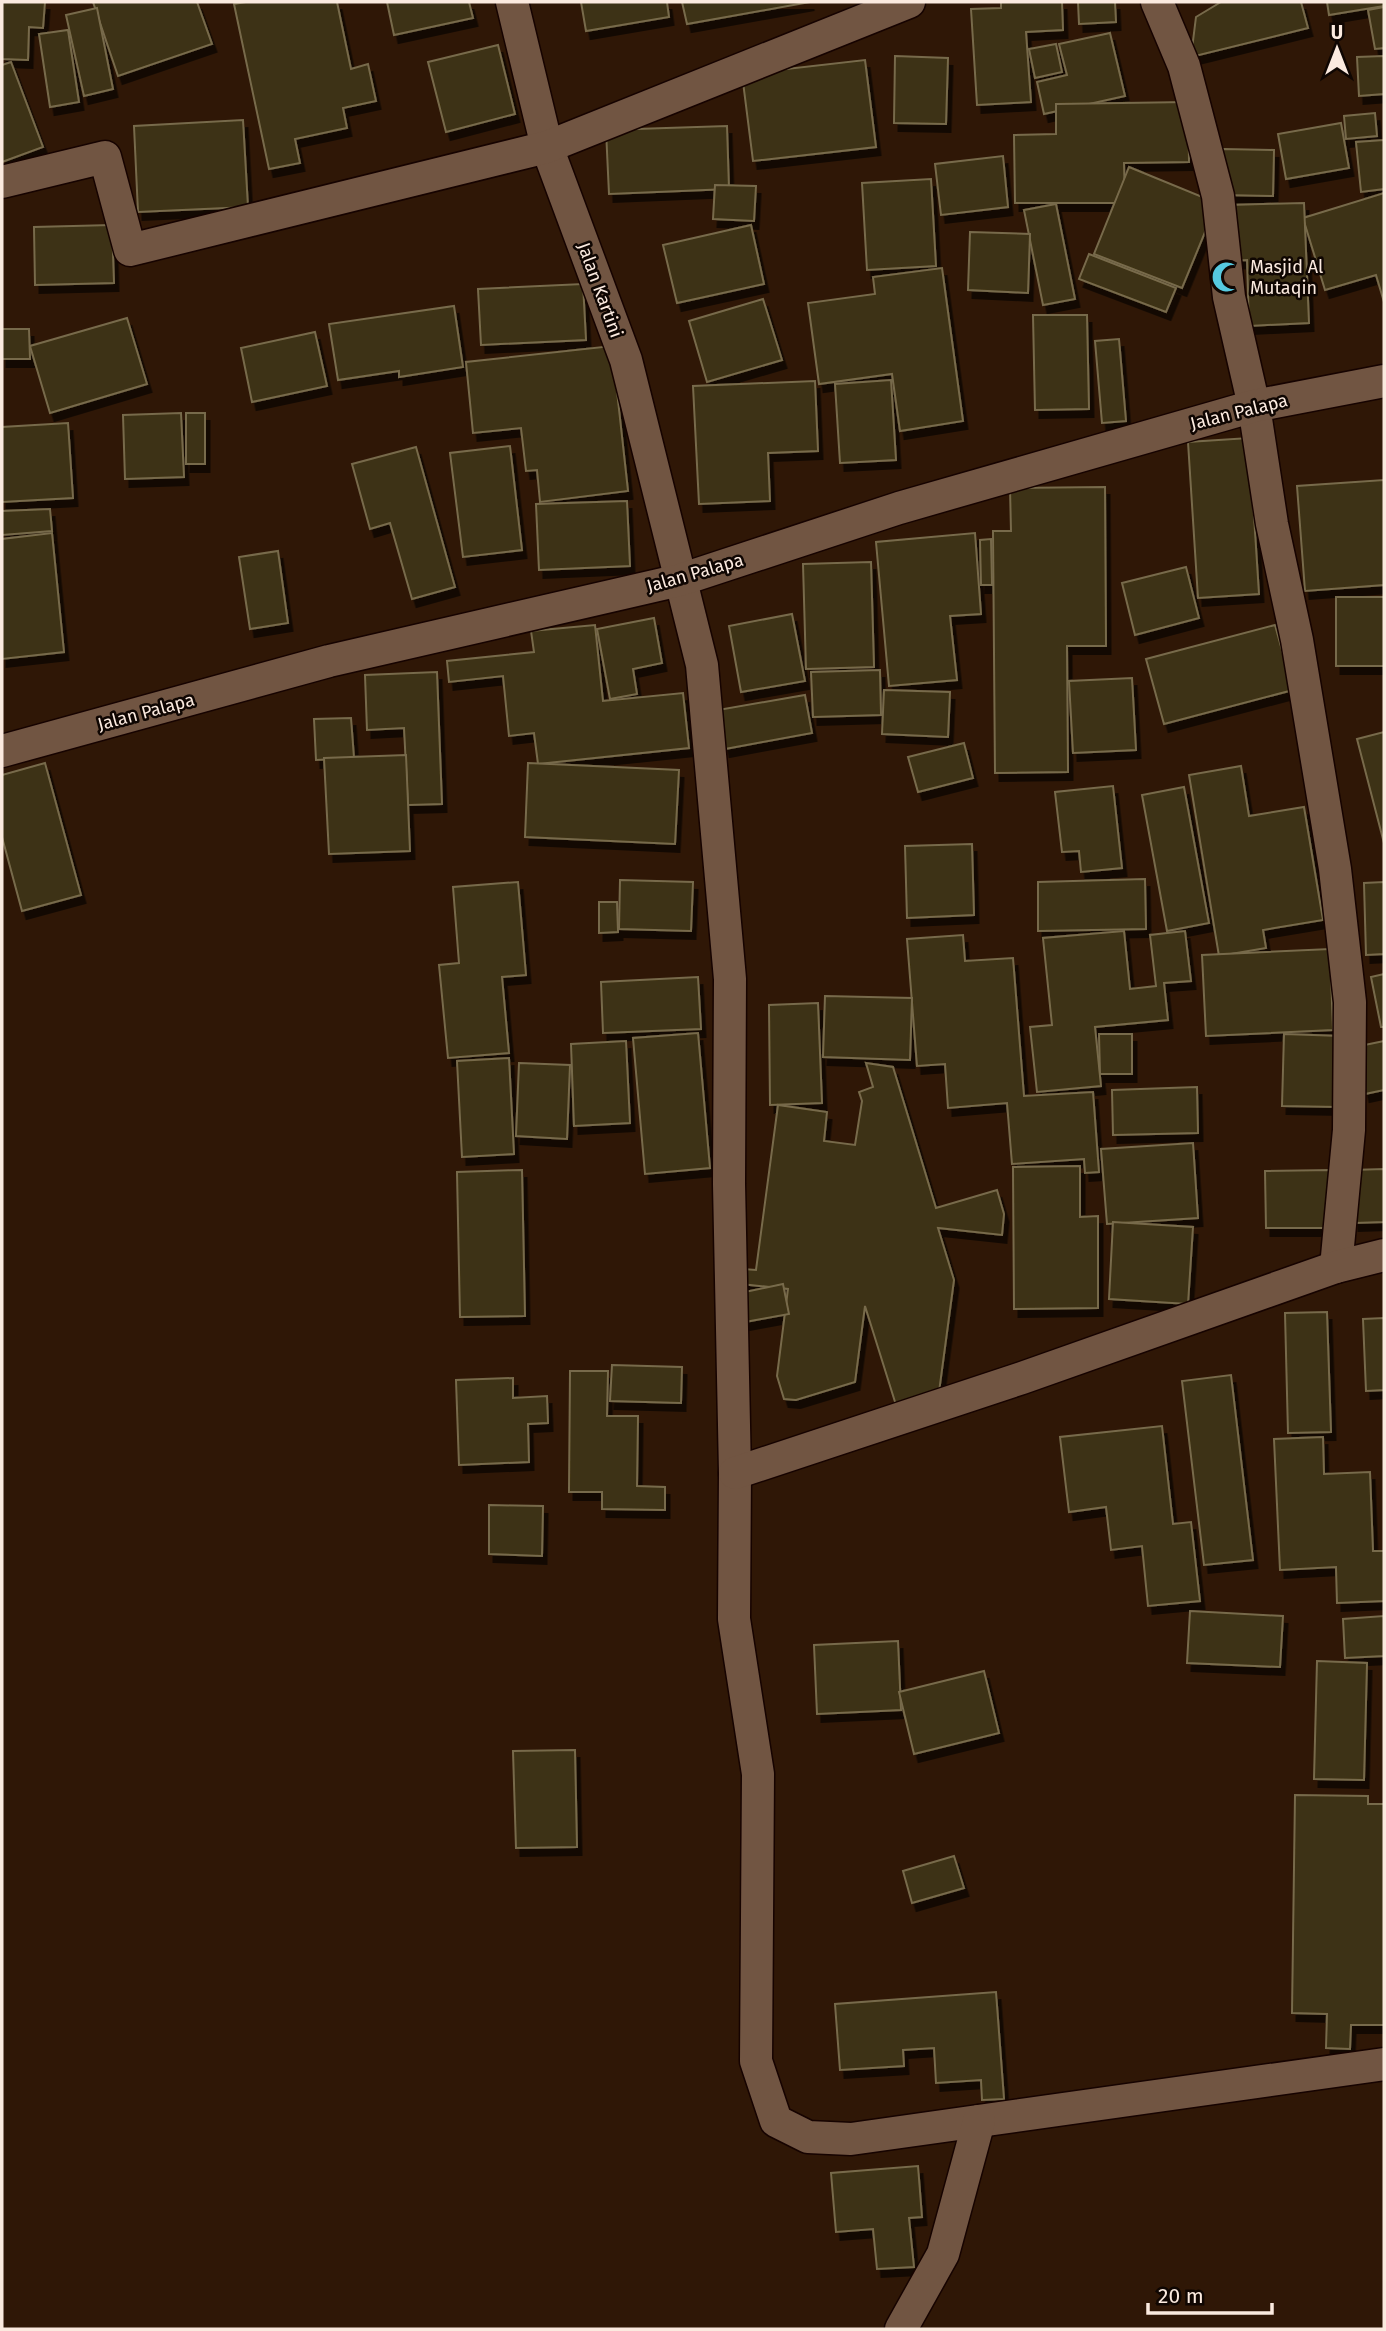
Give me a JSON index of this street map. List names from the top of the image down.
{
  "streets": {
    "street": ["Jalan Kartini", "Jalan Palapa"]
  },
  "crossings": [
    ["Jalan Kartini", "Jalan Palapa"]
  ],
  "places": {
    "mosque": ["Masjid Al Mutaqin"]
  },
  "scale_bar": "20 m",
  "north": "top"
}
